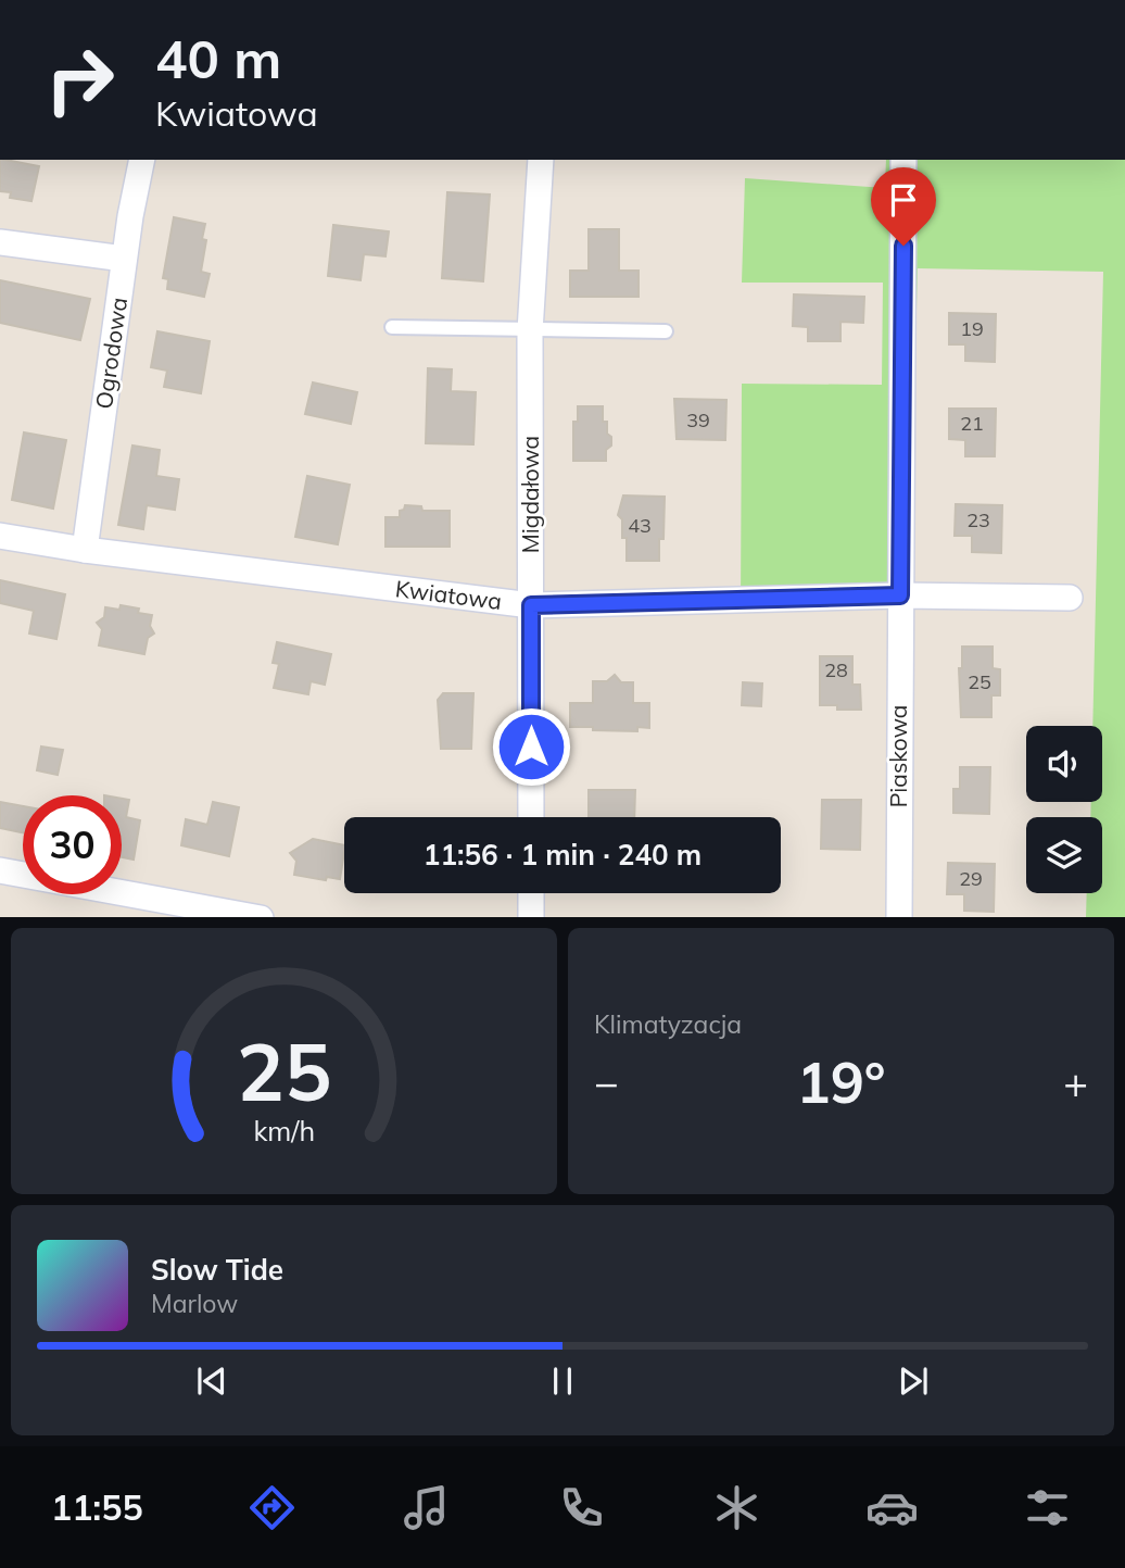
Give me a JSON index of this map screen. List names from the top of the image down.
{
  "streets": {
    "street": [
      "Ogrodowa",
      "Migdałowa",
      "Kwiatowa",
      "Piaskowa"
    ]
  },
  "crossings": [
    ["Ogrodowa", "Kwiatowa"],
    ["Migdałowa", "Kwiatowa"],
    ["Kwiatowa", "Piaskowa"]
  ],
  "house_numbers": [
    "19",
    "39",
    "21",
    "23",
    "43",
    "28",
    "25",
    "29"
  ],
  "page": {
    "turn": ["40 m", "Kwiatowa"],
    "limit": "30",
    "trip": "11:56 · 1 min · 240 m",
    "tile": "Klimatyzacja",
    "heat": ["−", "19°", "+"],
    "song": ["Slow Tide", "Marlow"],
    "tabs": "11:55",
    "gauge": ["25", "km/h"]
  }
}
